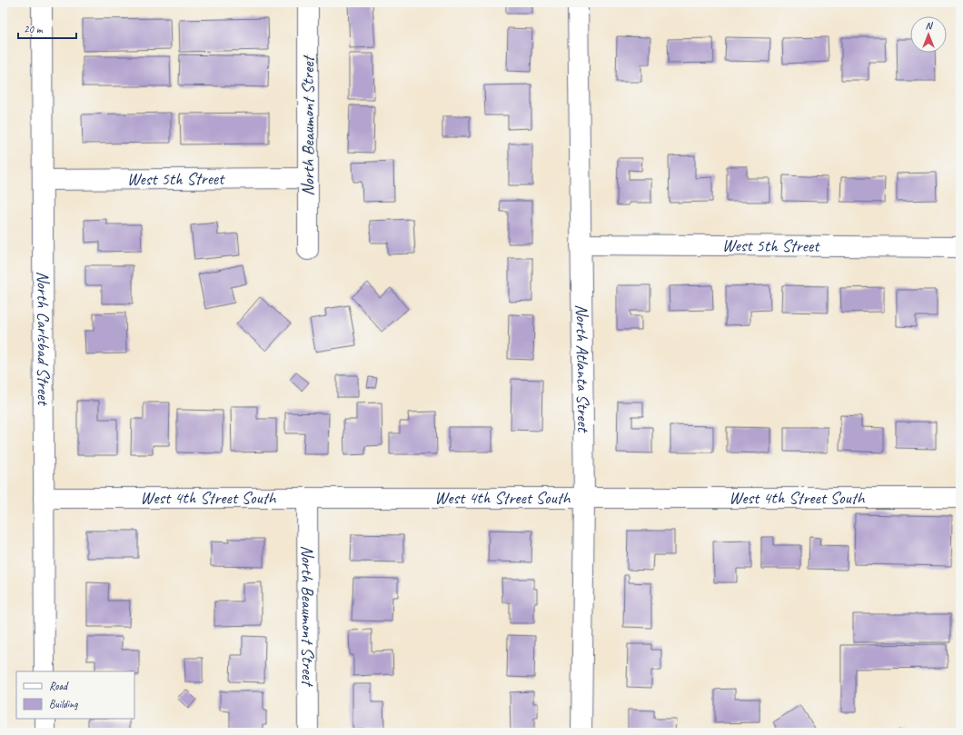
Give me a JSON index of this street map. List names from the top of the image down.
{
  "streets": {
    "street": [
      "North Beaumont Street",
      "West 5th Street",
      "North Carlsbad Street",
      "North Atlanta Street",
      "West 4th Street South"
    ]
  },
  "crossings": [
    ["North Beaumont Street", "West 5th Street"],
    ["North Beaumont Street", "West 4th Street South"],
    ["West 5th Street", "North Carlsbad Street"],
    ["West 5th Street", "North Atlanta Street"],
    ["North Carlsbad Street", "West 4th Street South"],
    ["North Atlanta Street", "West 4th Street South"]
  ],
  "legend": ["Road", "Building"],
  "scale_bar": "20 m",
  "north": "top"
}
